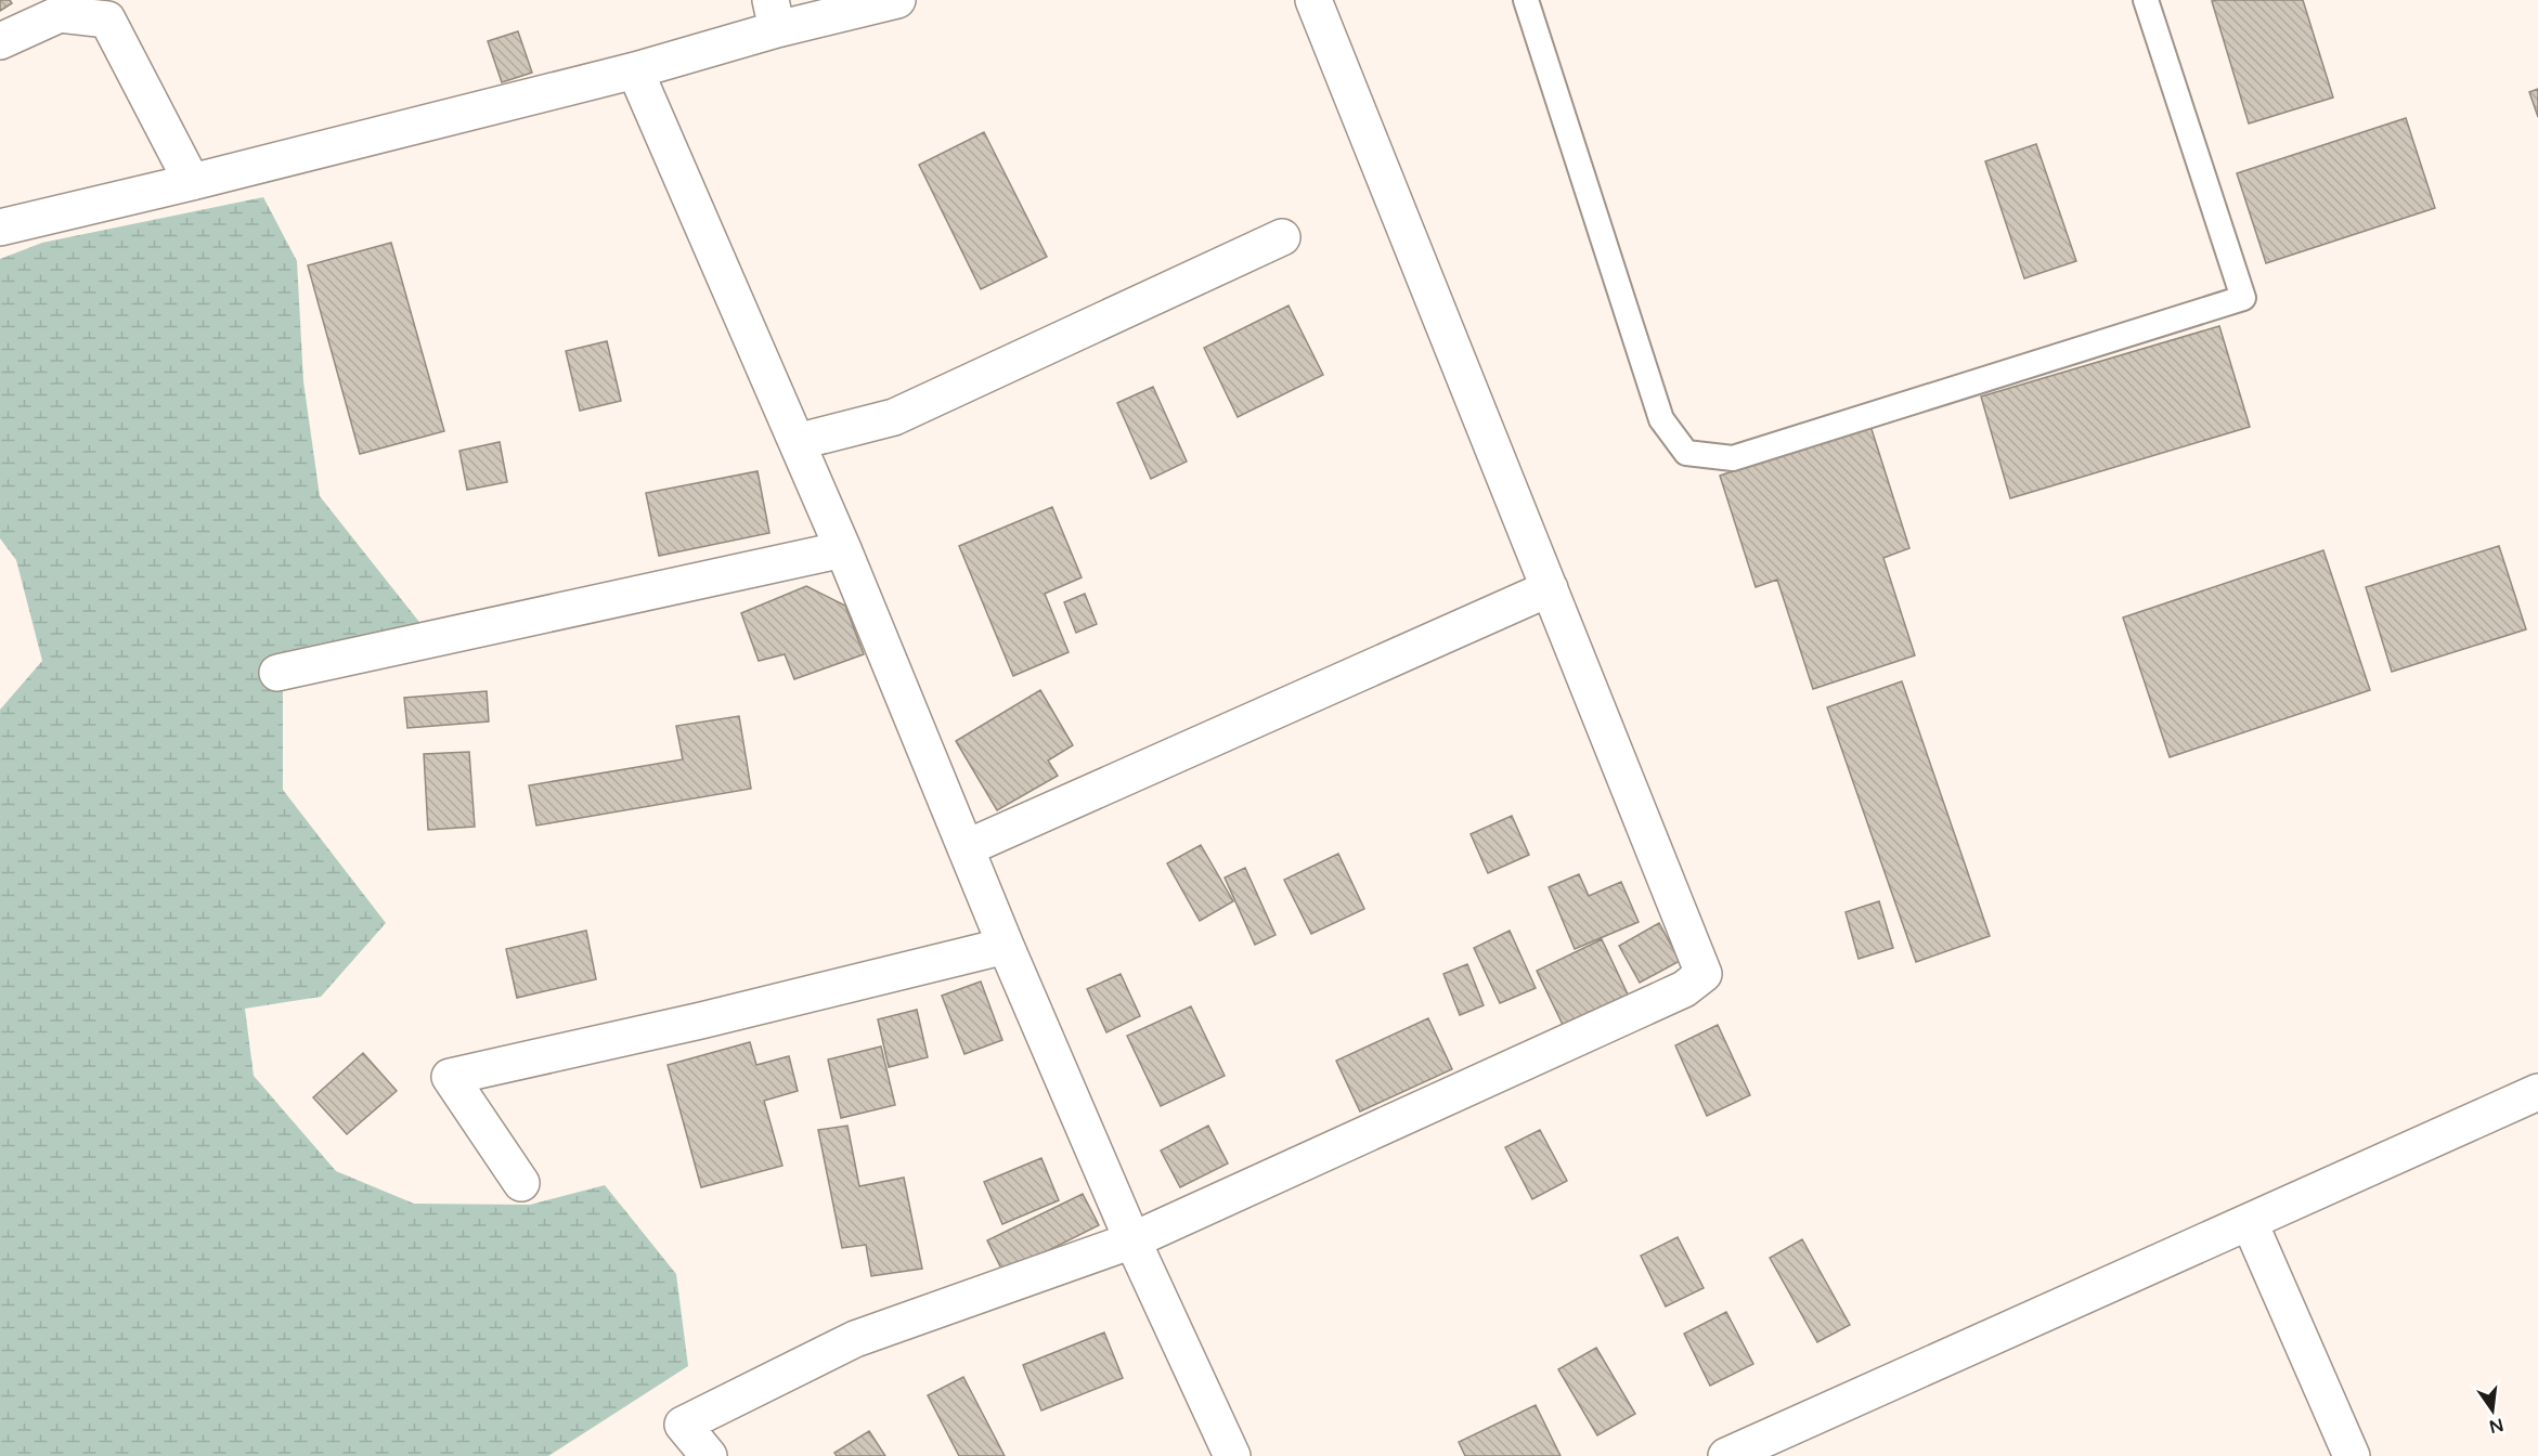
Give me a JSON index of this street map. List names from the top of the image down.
{
  "north": "bottom"
}
